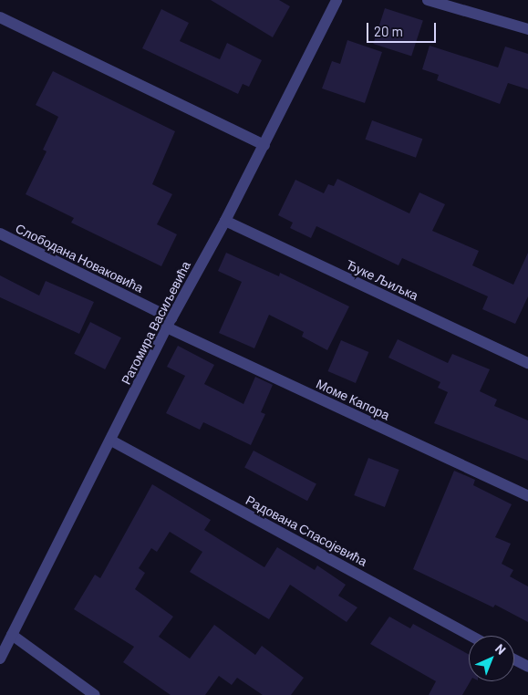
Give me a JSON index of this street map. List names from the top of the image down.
{
  "streets": {
    "street": [
      "Слободана Новаковића",
      "Ђуке Љиљка",
      "Ратомира Васиљевића",
      "Моме Капора",
      "Радована Спасојевића"
    ]
  },
  "crossings": [
    ["Слободана Новаковића", "Ратомира Васиљевића"],
    ["Слободана Новаковића", "Моме Капора"],
    ["Ђуке Љиљка", "Ратомира Васиљевића"],
    ["Ратомира Васиљевића", "Моме Капора"],
    ["Ратомира Васиљевића", "Радована Спасојевића"]
  ],
  "scale_bar": "20 m",
  "north": "top right"
}
